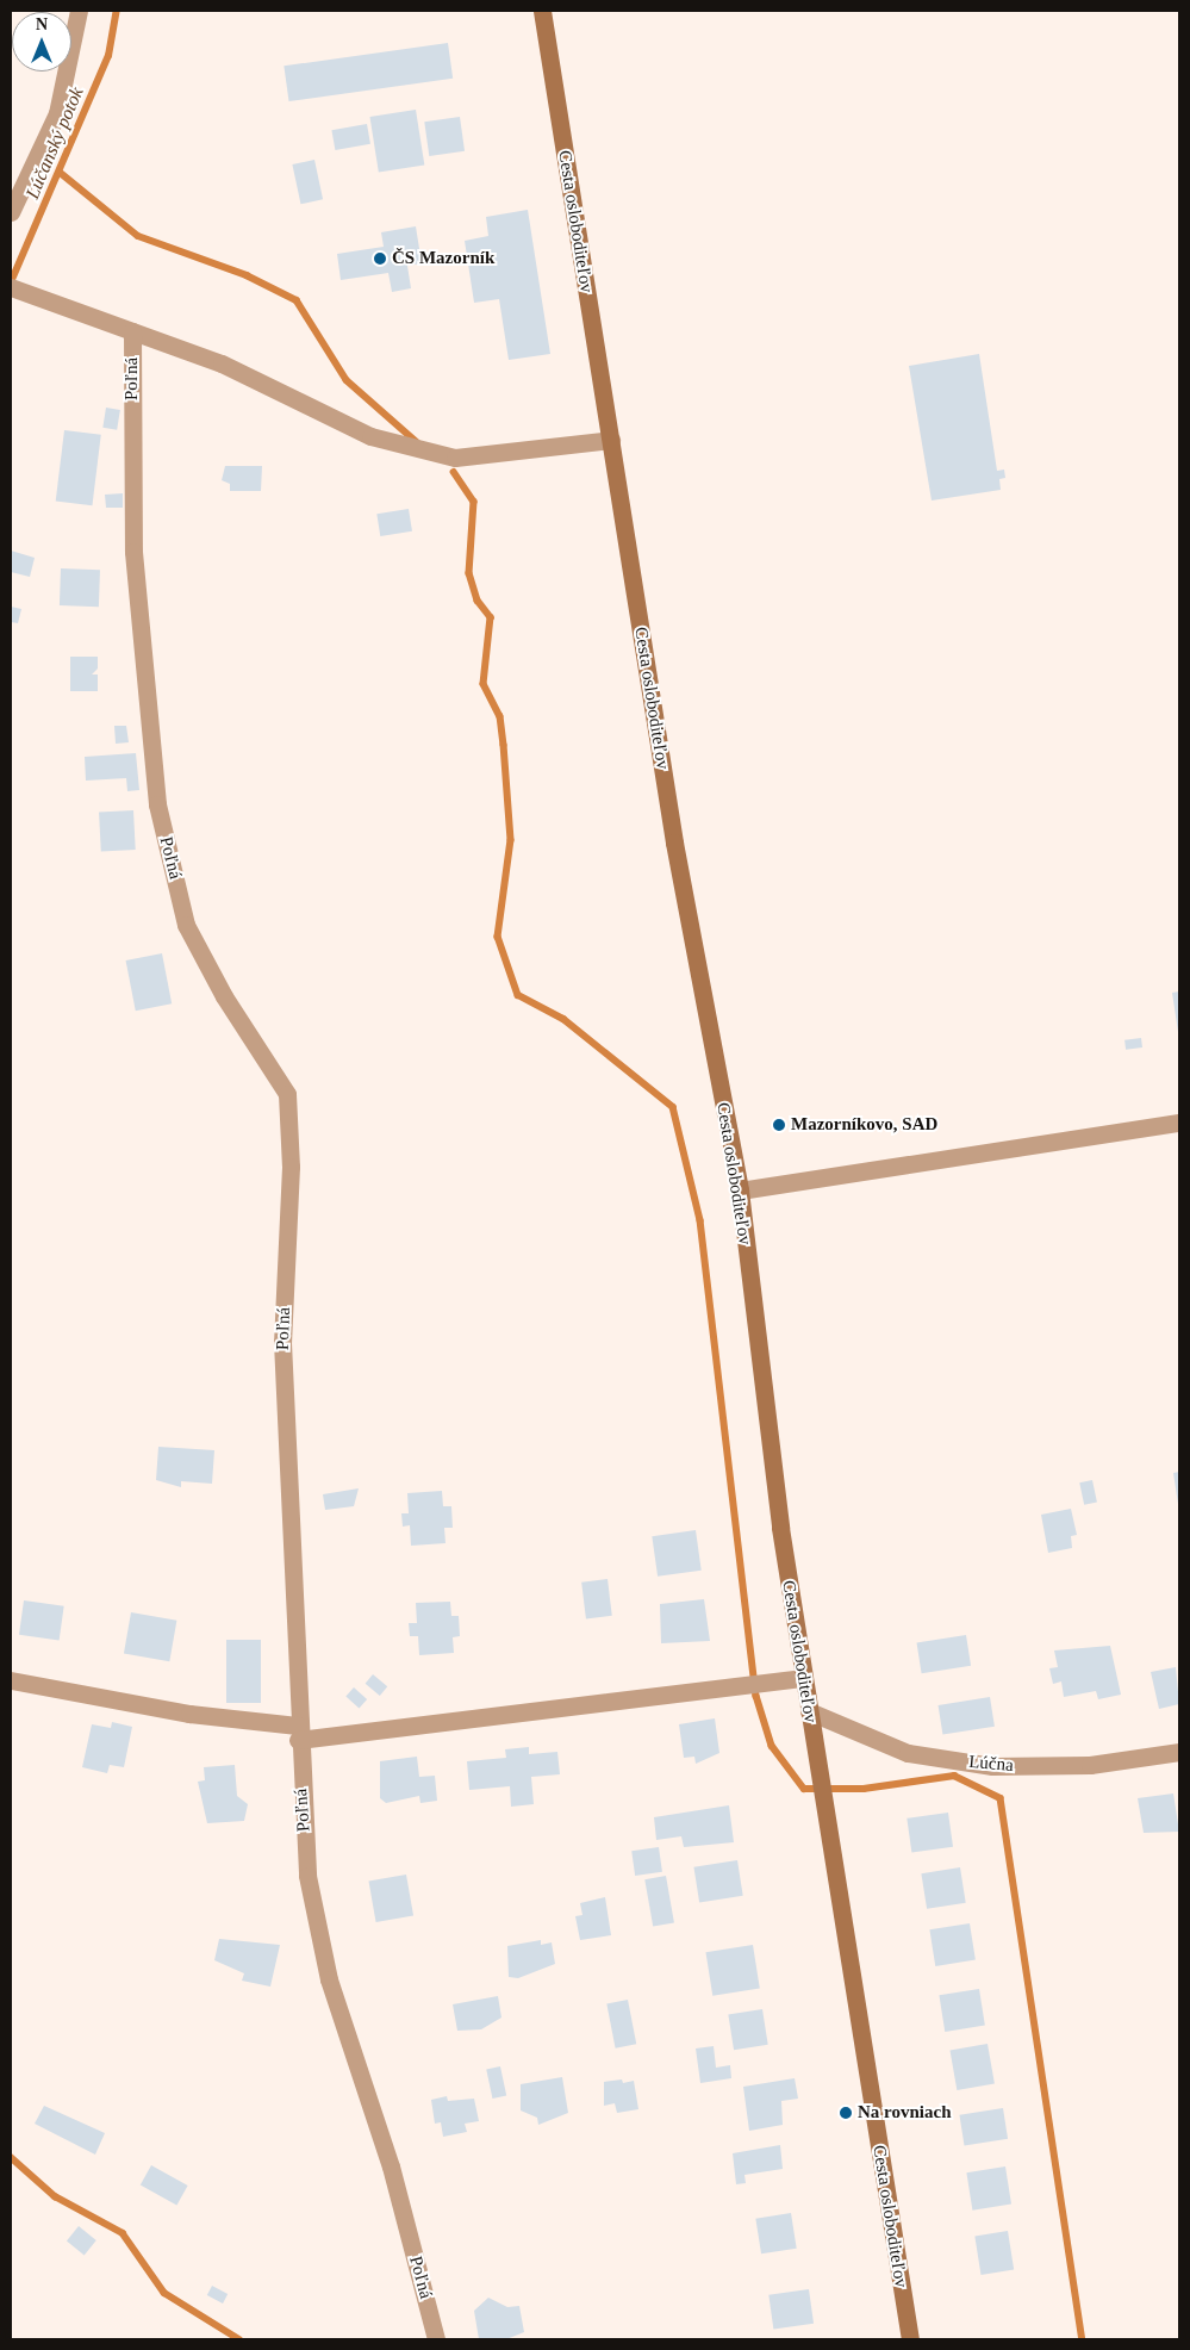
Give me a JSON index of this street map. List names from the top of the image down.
{
  "streets": {
    "main road": ["Cesta osloboditeľov"],
    "street": ["Poľná", "Lúčna"]
  },
  "crossings": [
    ["Cesta osloboditeľov", "Lúčna"]
  ],
  "water": ["Lúčanský potok"],
  "places": ["ČS Mazorník", "Mazorníkovo, SAD", "Na rovniach"],
  "north": "top"
}
